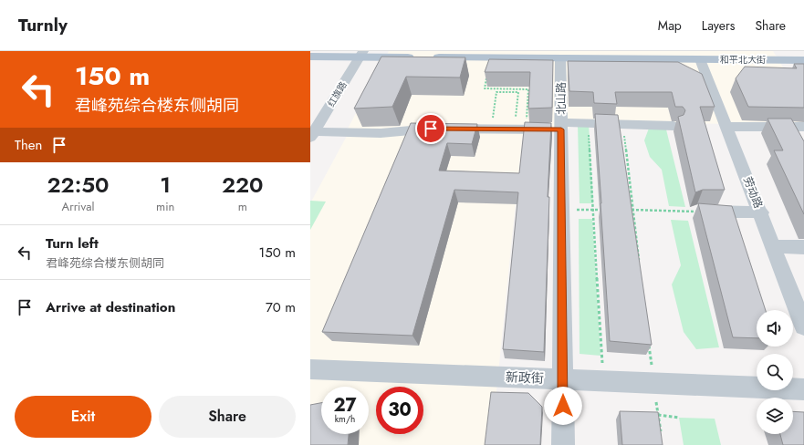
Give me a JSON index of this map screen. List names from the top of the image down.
{
  "streets": {
    "main road": ["和平北大街"],
    "street": [
      "红旗路",
      "北山路",
      "劳动路",
      "新政街"
    ]
  },
  "crossings": [
    ["和平北大街", "红旗路"],
    ["和平北大街", "北山路"],
    ["和平北大街", "劳动路"],
    ["北山路", "新政街"]
  ],
  "page": {
    "header": "Turnly",
    "nav": ["Map", "Layers", "Share"],
    "turn": ["150 m", "君峰苑综合楼东侧胡同"],
    "then": "Then",
    "eta": [
      "22:50",
      "Arrival",
      "1",
      "min",
      "220",
      "m"
    ],
    "list": [
      {
        "name": "Turn left",
        "note": "君峰苑综合楼东侧胡同",
        "value": "150 m"
      },
      {
        "name": "Arrive at destination",
        "value": "70 m"
      }
    ],
    "speed": "27 km/h",
    "limit": "30",
    "buttons": ["Exit", "Share"]
  }
}
